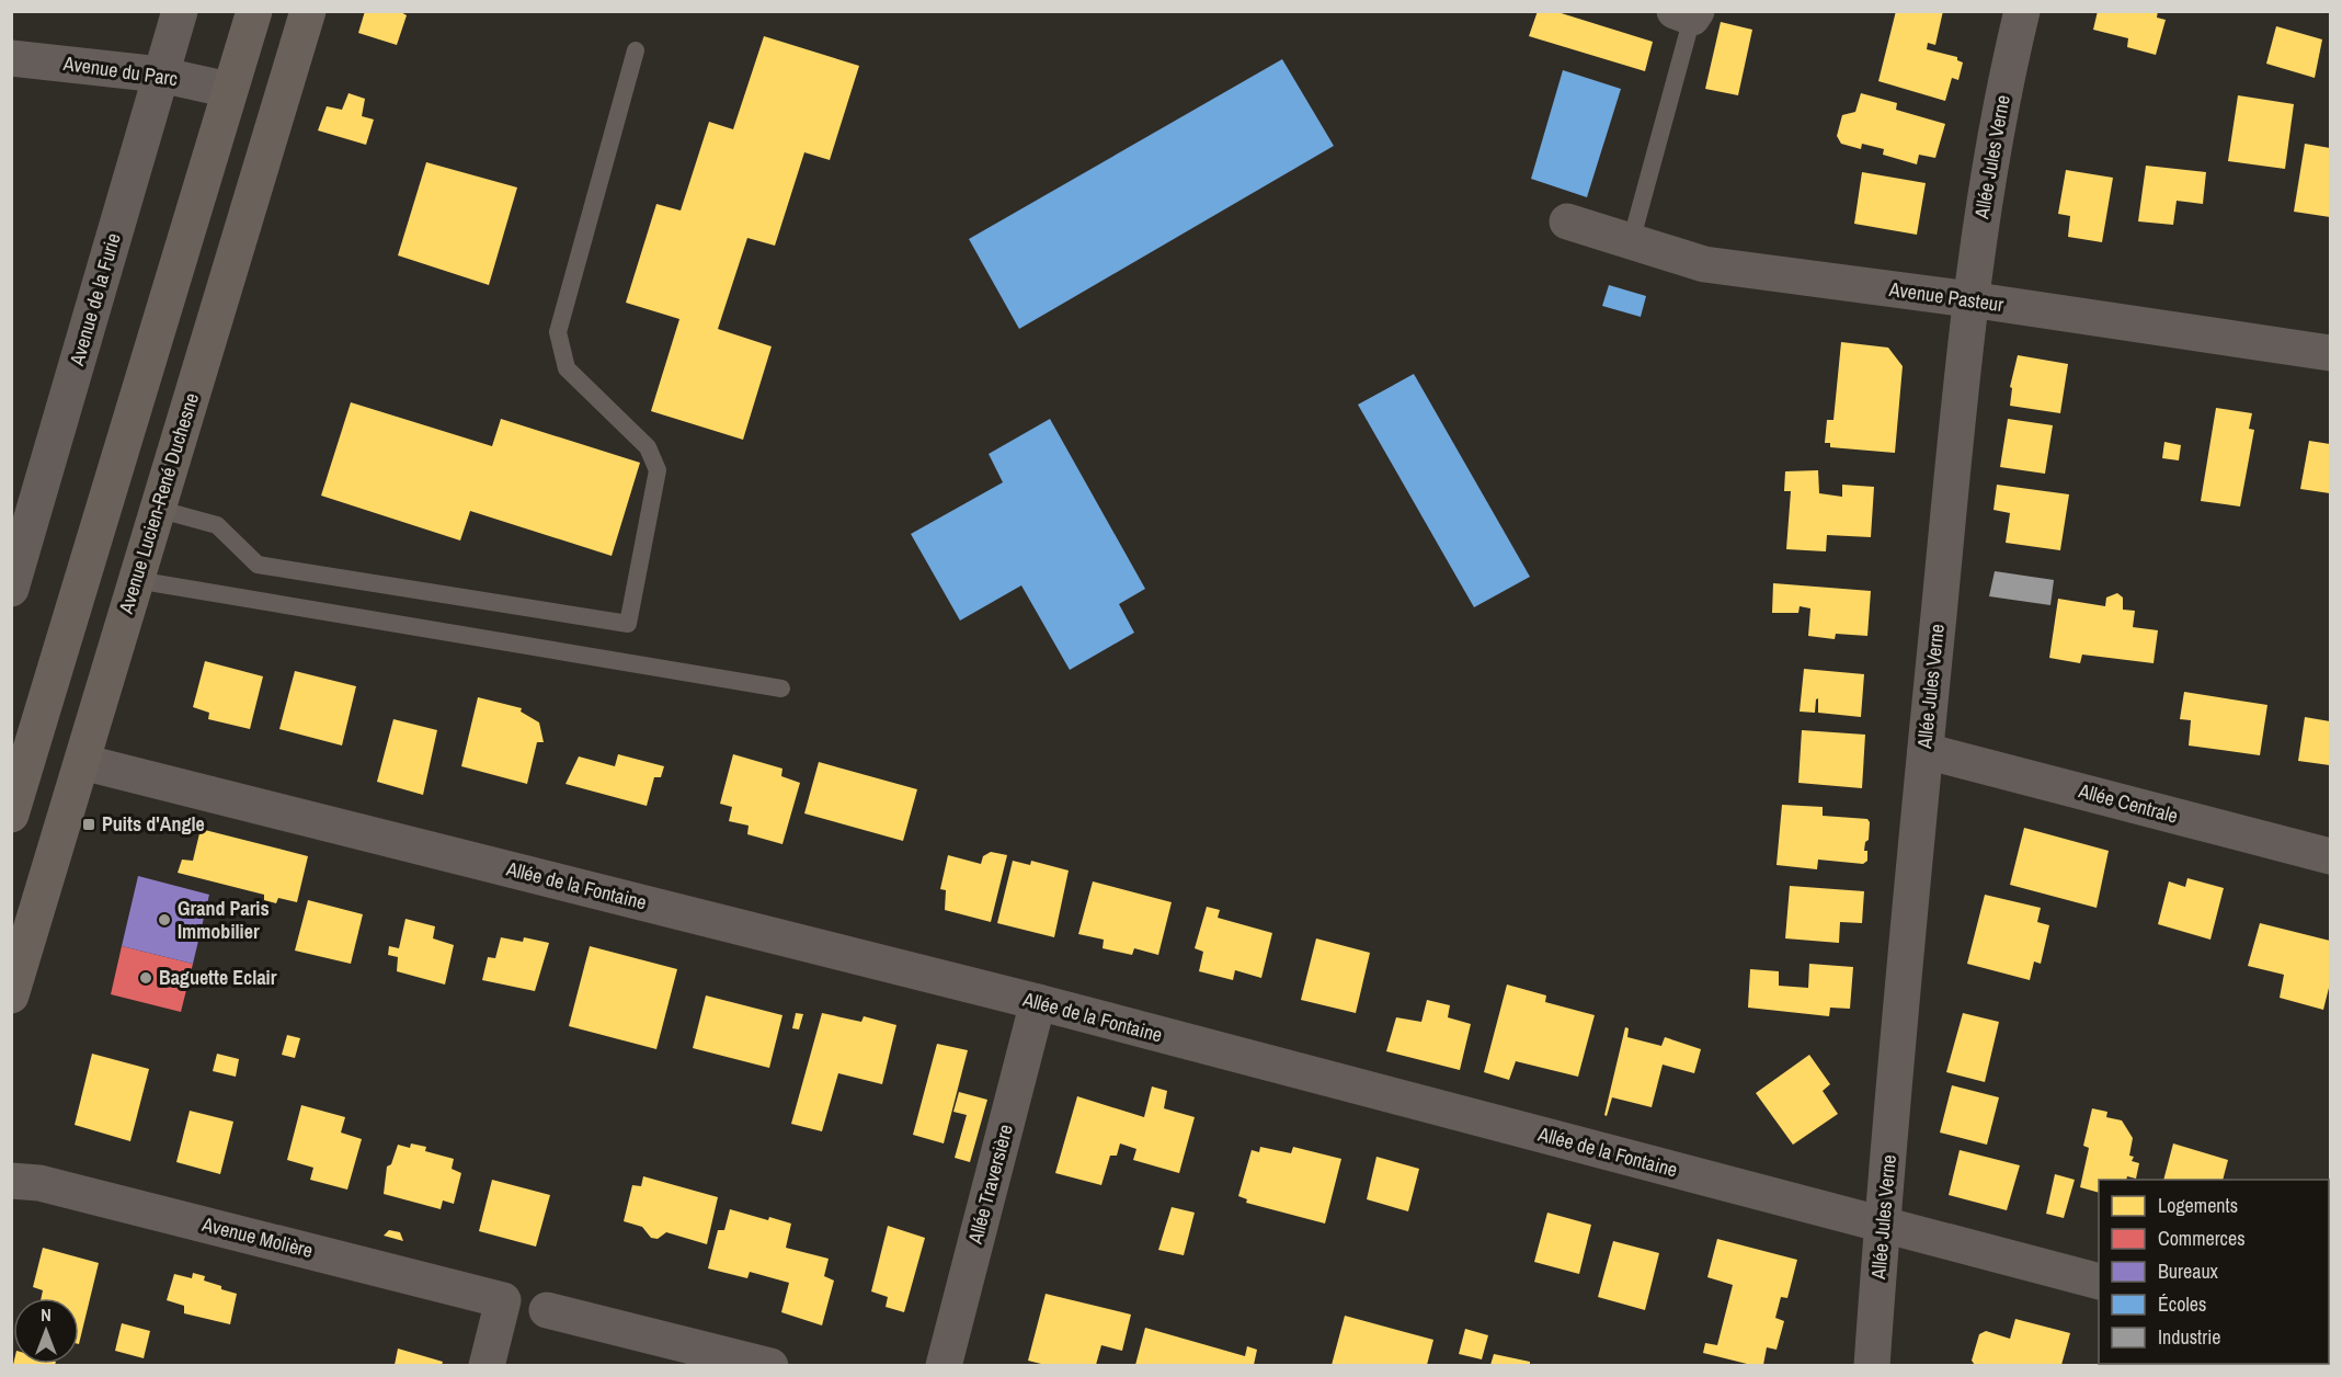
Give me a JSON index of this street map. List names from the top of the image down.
{
  "streets": {
    "main road": ["Avenue Lucien-René Duchesne"],
    "street": [
      "Avenue du Parc",
      "Allée Jules Verne",
      "Avenue Pasteur",
      "Avenue de la Furie",
      "Allée Centrale",
      "Allée de la Fontaine",
      "Allée Traversière",
      "Avenue Molière"
    ]
  },
  "crossings": [
    ["Avenue du Parc", "Avenue de la Furie"],
    ["Allée Jules Verne", "Avenue Pasteur"],
    ["Allée Jules Verne", "Allée Centrale"],
    ["Allée Jules Verne", "Allée de la Fontaine"],
    ["Avenue Lucien-René Duchesne", "Allée de la Fontaine"],
    ["Allée de la Fontaine", "Allée Traversière"]
  ],
  "places": {
    "transit": ["Puits d'Angle"],
    "other": ["Grand Paris Immobilier", "Baguette Eclair"]
  },
  "legend": [
    "Logements",
    "Commerces",
    "Bureaux",
    "Écoles",
    "Industrie"
  ],
  "north": "top"
}
